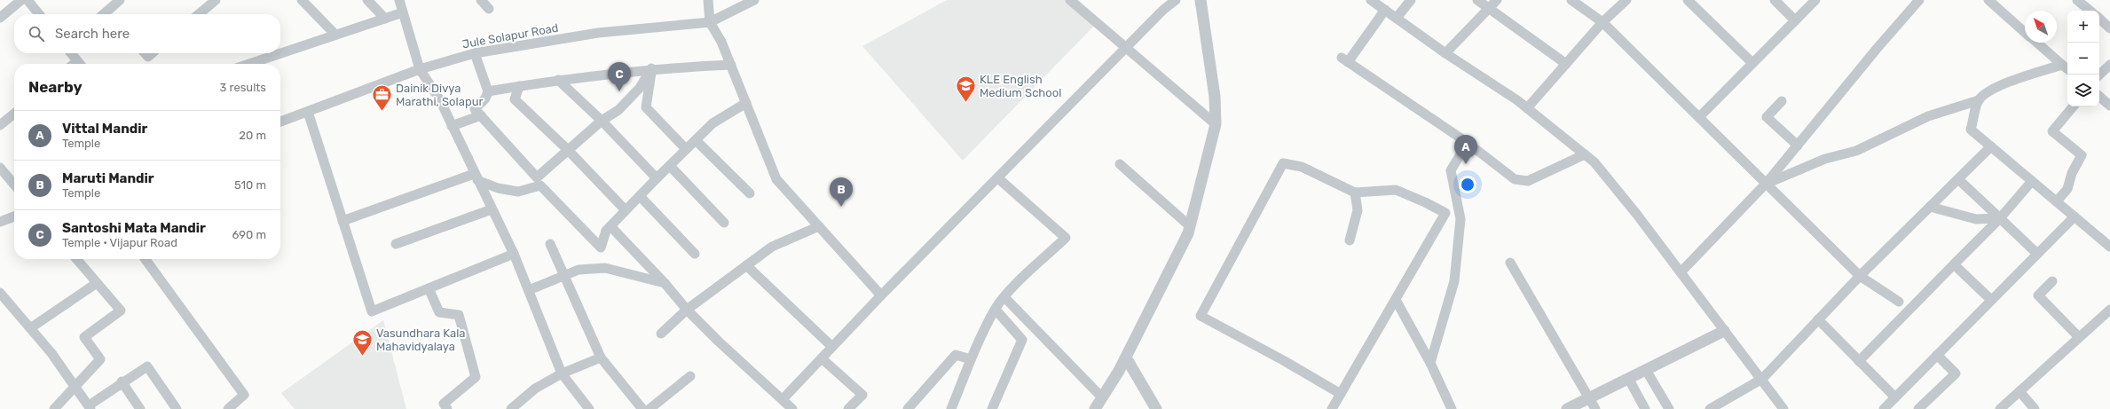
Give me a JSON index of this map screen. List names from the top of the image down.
{
  "streets": {
    "street": ["Jule Solapur Road"]
  },
  "places": {
    "school or university": ["KLE English Medium School", "Vasundhara Kala Mahavidyalaya"],
    "office": ["Dainik Divya Marathi, Solapur"]
  },
  "north": "top left",
  "page": {
    "map_buttons": ["+", "−"],
    "search": "Search here",
    "pins": ["C", "A", "B"],
    "heading": ["Nearby", "3 results"],
    "list": [
      {
        "mark": "A",
        "name": "Vittal Mandir",
        "note": "Temple",
        "value": "20 m"
      },
      {
        "mark": "B",
        "name": "Maruti Mandir",
        "note": "Temple",
        "value": "510 m"
      },
      {
        "mark": "C",
        "name": "Santoshi Mata Mandir",
        "note": "Temple · Vijapur Road",
        "value": "690 m"
      }
    ]
  }
}
